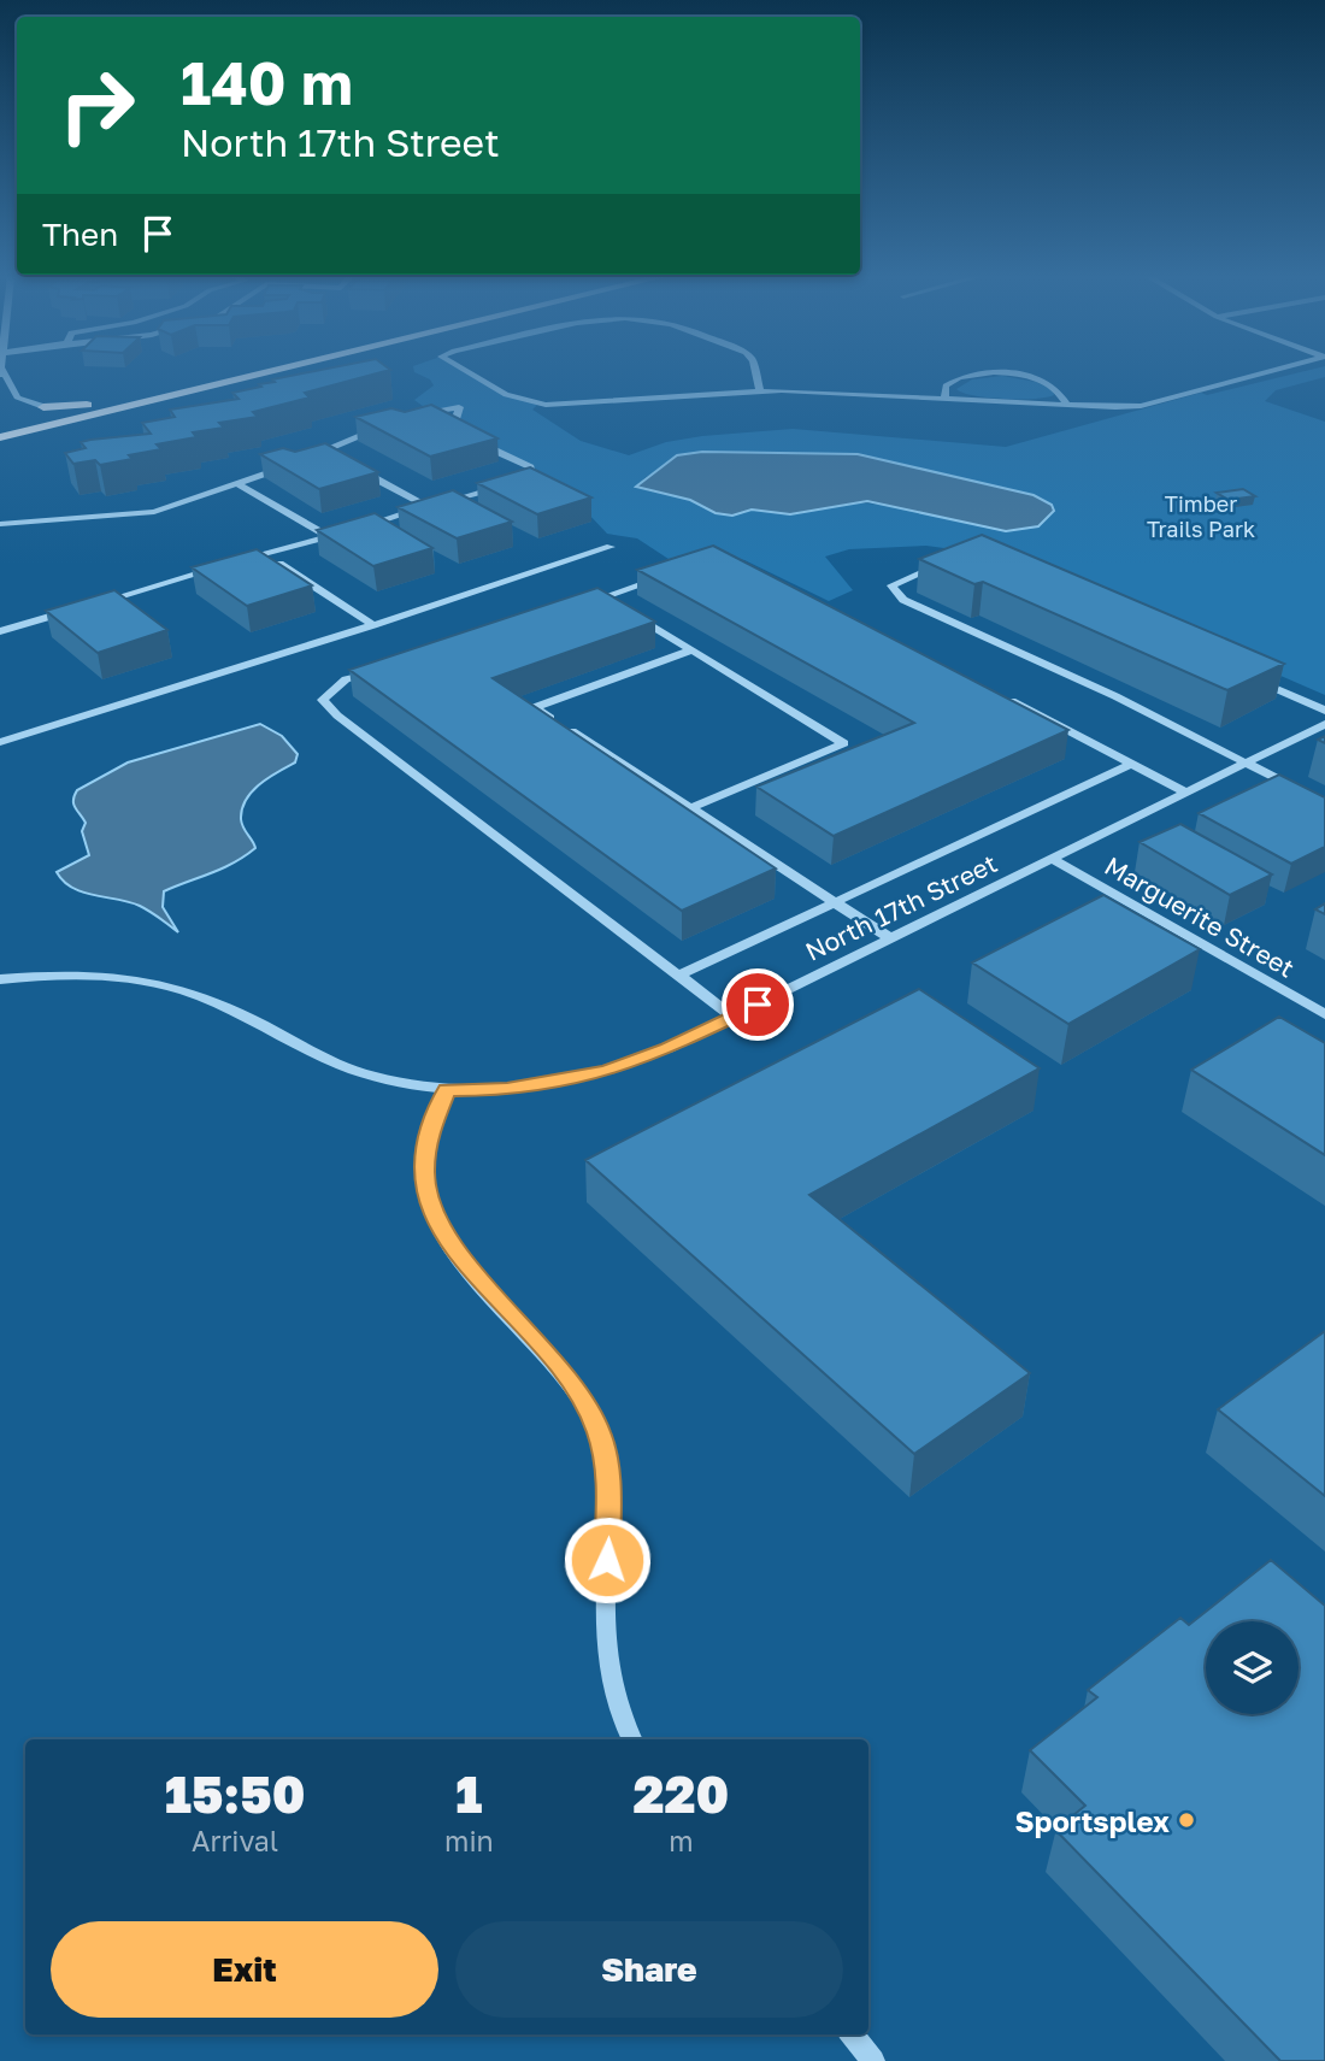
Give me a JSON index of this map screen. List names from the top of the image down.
{
  "streets": {
    "street": ["North 17th Street", "Marguerite Street"]
  },
  "crossings": [
    ["North 17th Street", "Marguerite Street"]
  ],
  "parks": ["Timber Trails Park"],
  "places": ["Sportsplex"],
  "page": {
    "turn": ["140 m", "North 17th Street"],
    "then": "Then",
    "eta": [
      "15:50",
      "Arrival",
      "1",
      "min",
      "220",
      "m"
    ],
    "buttons": ["Exit", "Share"]
  }
}
